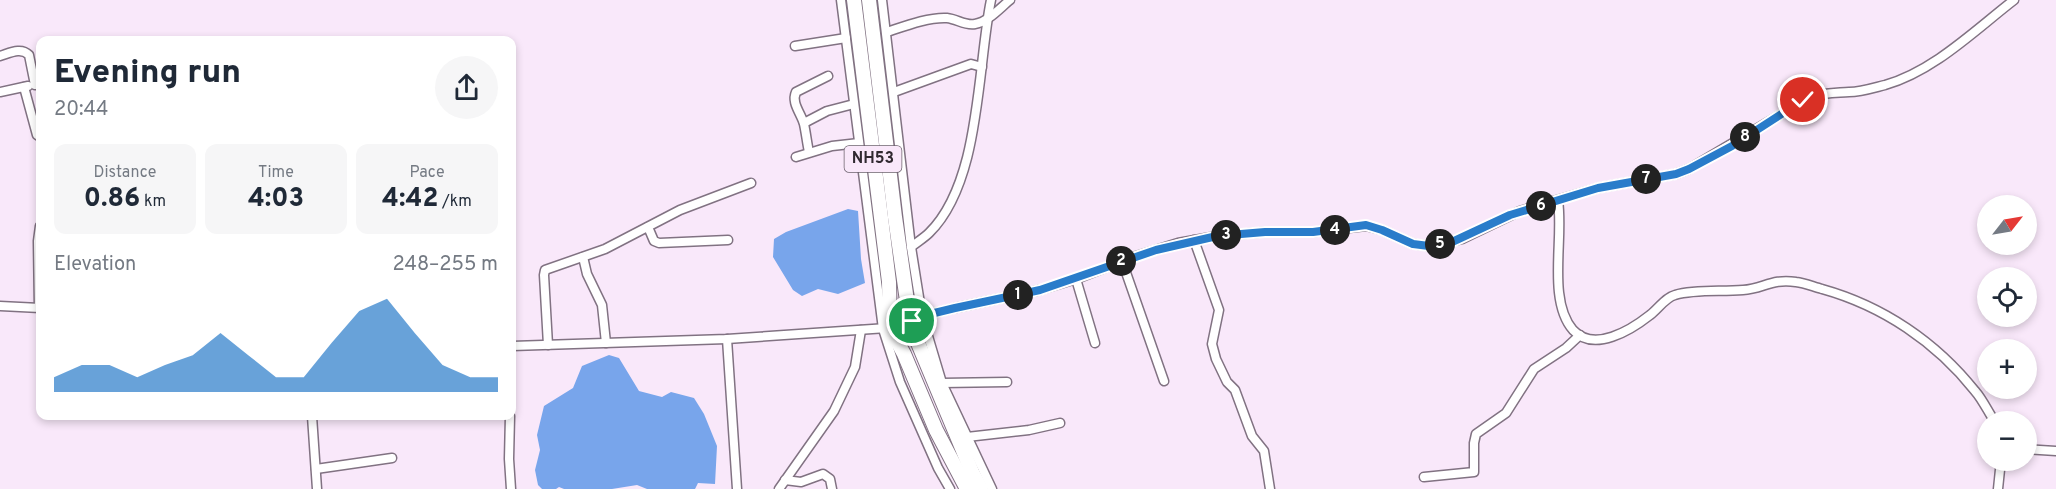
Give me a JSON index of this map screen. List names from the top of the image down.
{
  "streets": {
    "highway": ["NH53"]
  },
  "north": "top right",
  "page": {
    "heading": ["Evening run", "20:44"],
    "pins": [
      "8",
      "7",
      "6",
      "4",
      "3",
      "5",
      "2",
      "1"
    ],
    "stats": [
      ["Distance", "0.86 km"],
      ["Time", "4:03"],
      ["Pace", "4:42 /km"]
    ],
    "map_buttons": ["+", "−"],
    "chart": ["Elevation", "248–255 m"]
  }
}
